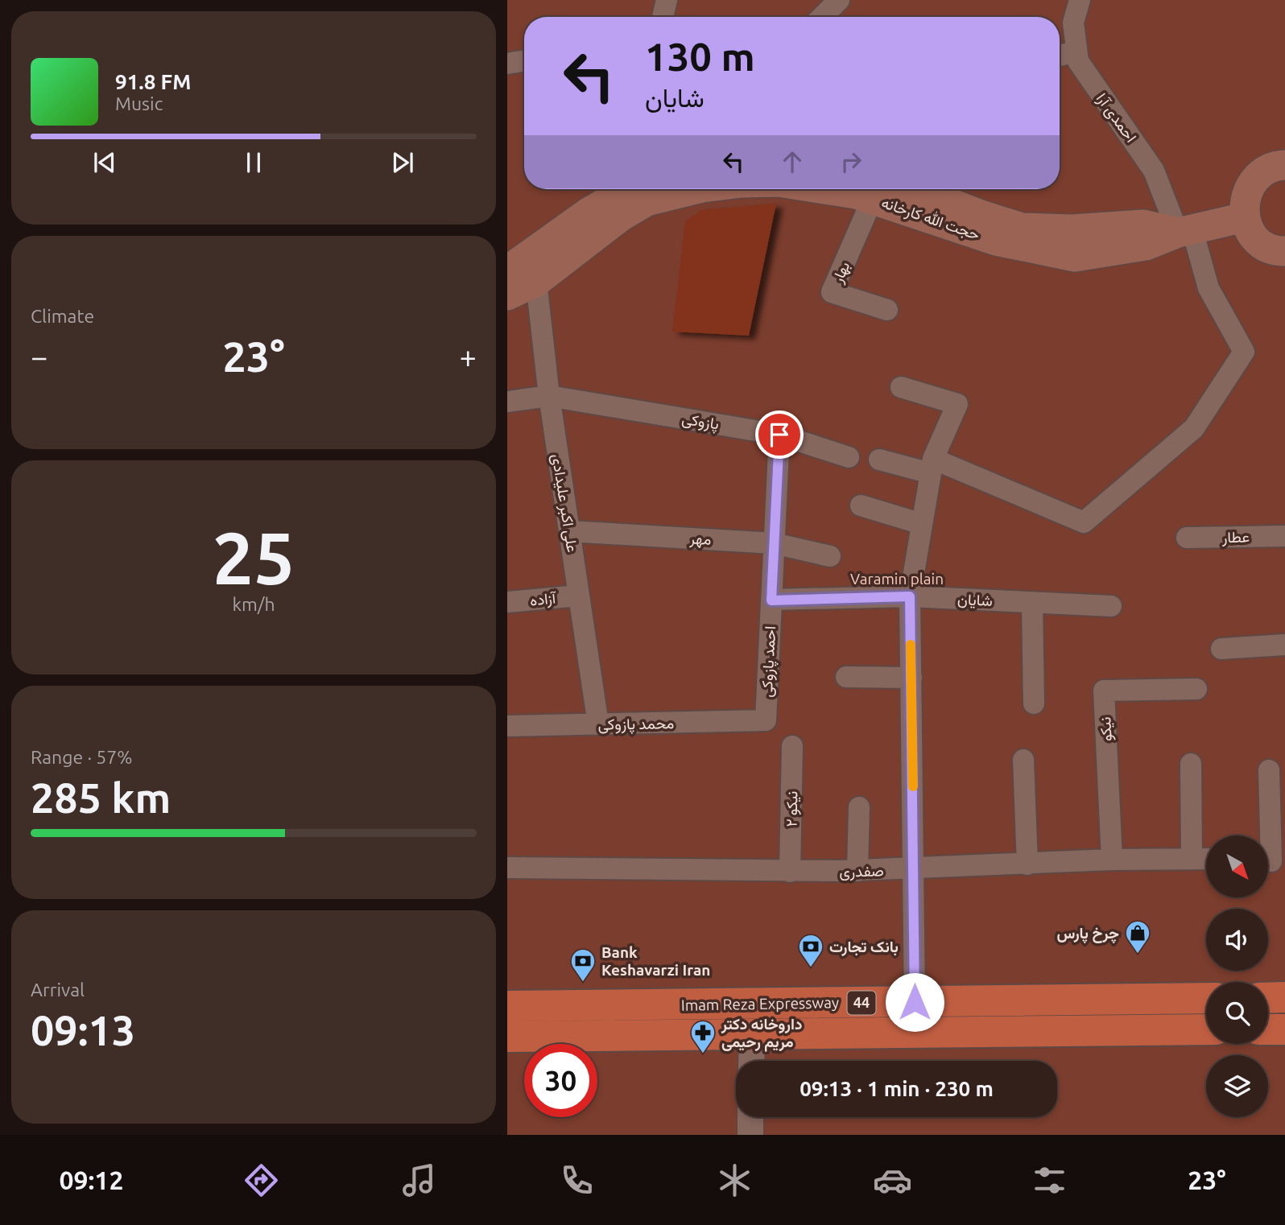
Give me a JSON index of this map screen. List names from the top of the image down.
{
  "streets": {
    "highway": ["44", "Imam Reza Expressway"],
    "main road": ["حجت الله کارخانه"],
    "street": [
      "احمدی آرا",
      "بهار",
      "پازوکی",
      "علی اکبر علیدادی",
      "عطار",
      "مهر",
      "آزاده",
      "شایان",
      "احمد پازوکی",
      "محمد پازوکی",
      "نیکو",
      "نیکو ۲",
      "صفدری"
    ]
  },
  "crossings": [
    ["احمدی آرا", "حجت الله کارخانه"],
    ["حجت الله کارخانه", "بهار"],
    ["حجت الله کارخانه", "علی اکبر علیدادی"],
    ["پازوکی", "علی اکبر علیدادی"],
    ["پازوکی", "احمد پازوکی"],
    ["علی اکبر علیدادی", "مهر"],
    ["علی اکبر علیدادی", "آزاده"],
    ["علی اکبر علیدادی", "محمد پازوکی"],
    ["مهر", "احمد پازوکی"],
    ["شایان", "احمد پازوکی"],
    ["احمد پازوکی", "محمد پازوکی"],
    ["نیکو", "صفدری"],
    ["نیکو ۲", "صفدری"]
  ],
  "parks": ["Varamin plain"],
  "places": {
    "shop": ["چرخ پارس"],
    "bank": ["بانک تجارت", "Bank Keshavarzi Iran"],
    "pharmacy": ["داروخانه دکتر مریم رحیمی"]
  },
  "north": "bottom right",
  "page": {
    "turn": ["130 m", "شایان"],
    "song": ["91.8 FM", "Music"],
    "tile": [
      "Climate",
      ["25", "km/h"],
      ["Range · 57%", "285 km"],
      ["Arrival", "09:13"]
    ],
    "heat": ["−", "23°", "+"],
    "limit": "30",
    "trip": "09:13 · 1 min · 230 m",
    "tabs": ["09:12", "23°"]
  }
}
